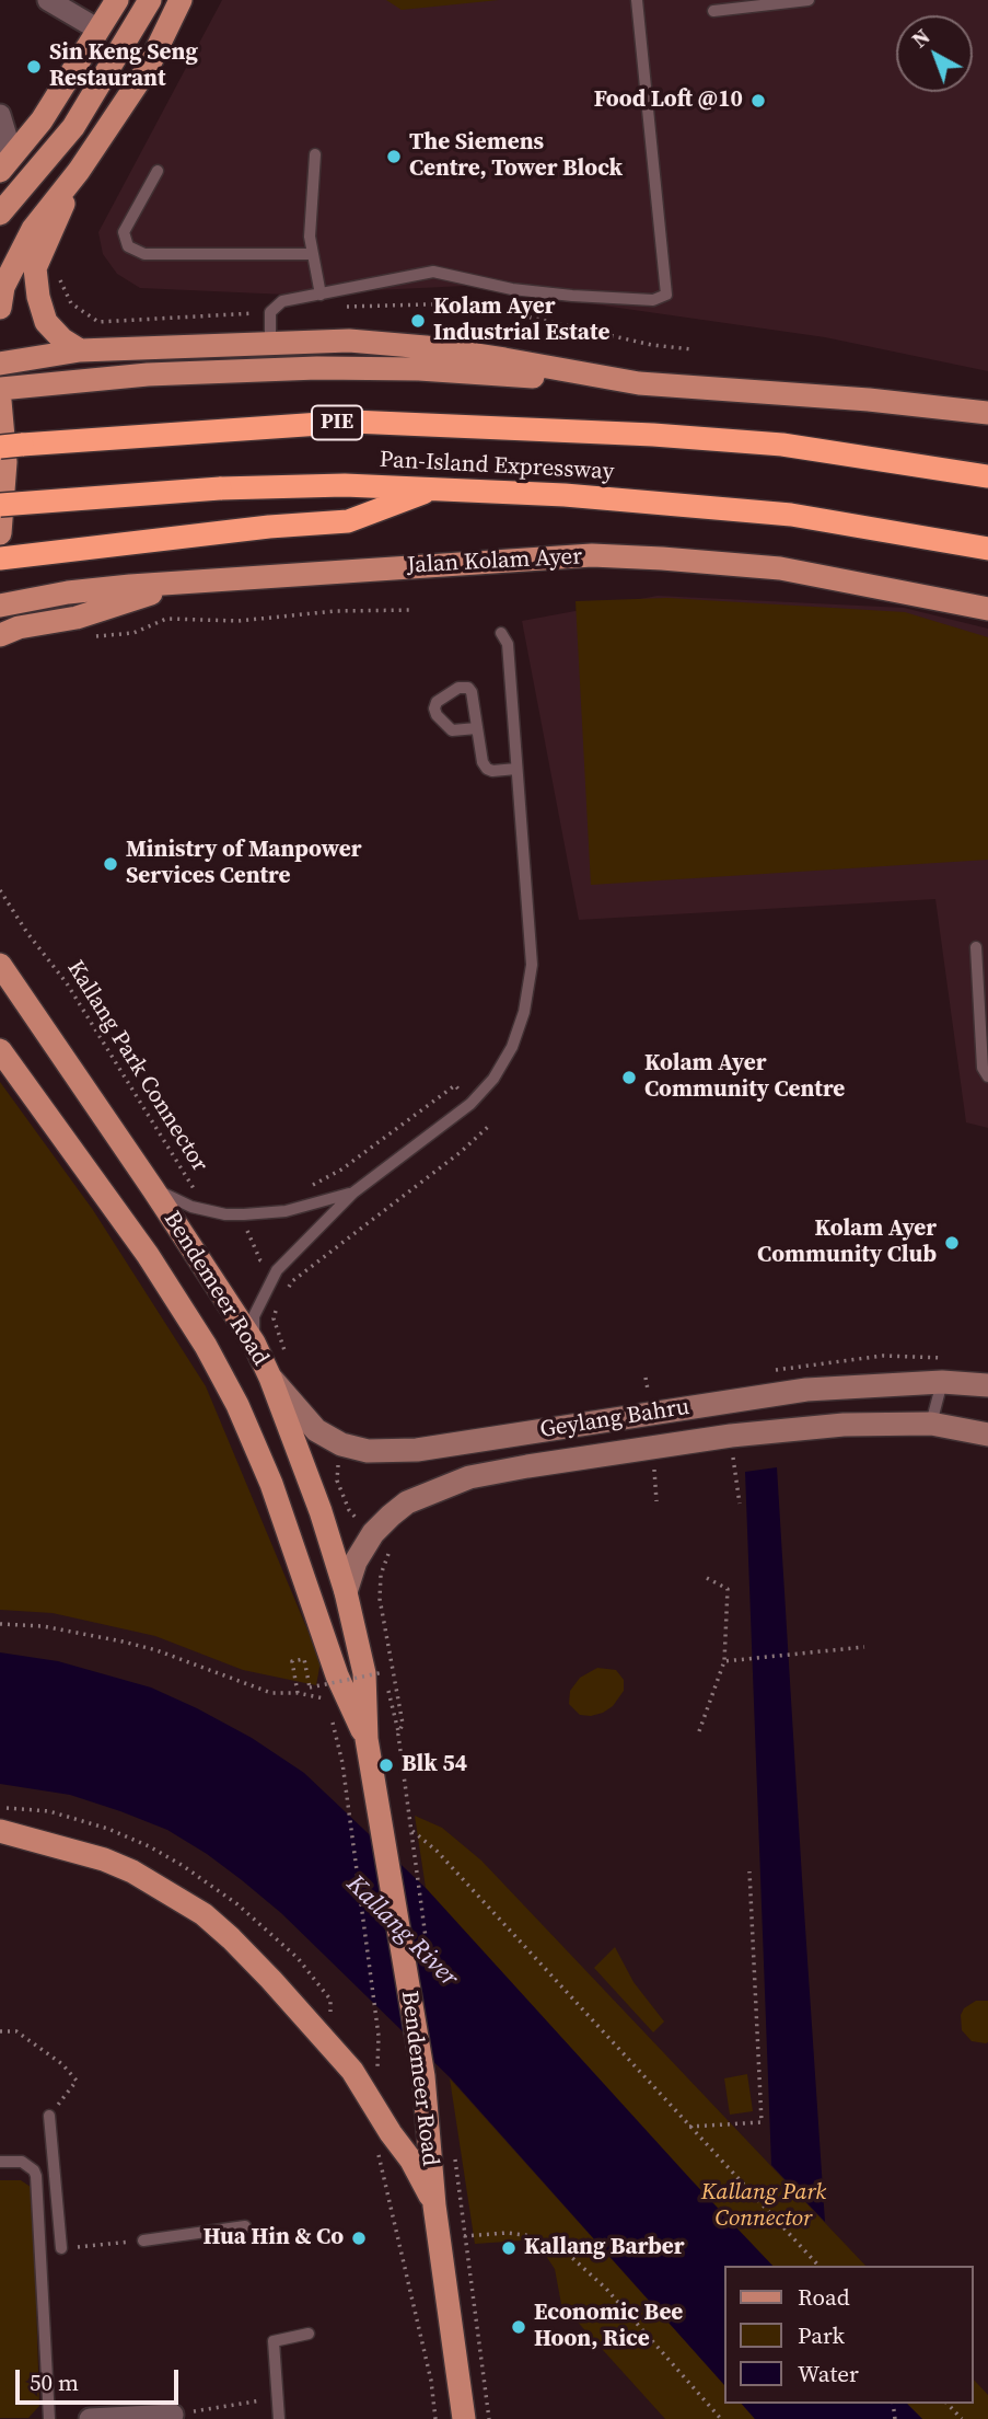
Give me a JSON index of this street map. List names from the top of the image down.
{
  "streets": {
    "highway": ["PIE", "Pan-Island Expressway"],
    "main road": ["Jalan Kolam Ayer", "Bendemeer Road", "Geylang Bahru"],
    "path": ["Kallang Park Connector"]
  },
  "crossings": [
    ["Bendemeer Road", "Geylang Bahru"]
  ],
  "water": ["Kallang River"],
  "parks": ["Kallang Park Connector"],
  "places": [
    "Sin Keng Seng Restaurant",
    "Food Loft @10",
    "The Siemens Centre, Tower Block",
    "Kolam Ayer Industrial Estate",
    "Ministry of Manpower Services Centre",
    "Kolam Ayer Community Centre",
    "Kolam Ayer Community Club",
    "Blk 54",
    "Hua Hin & Co",
    "Kallang Barber",
    "Economic Bee Hoon, Rice"
  ],
  "legend": ["Road", "Park", "Water"],
  "scale_bar": "50 m",
  "north": "top left"
}
